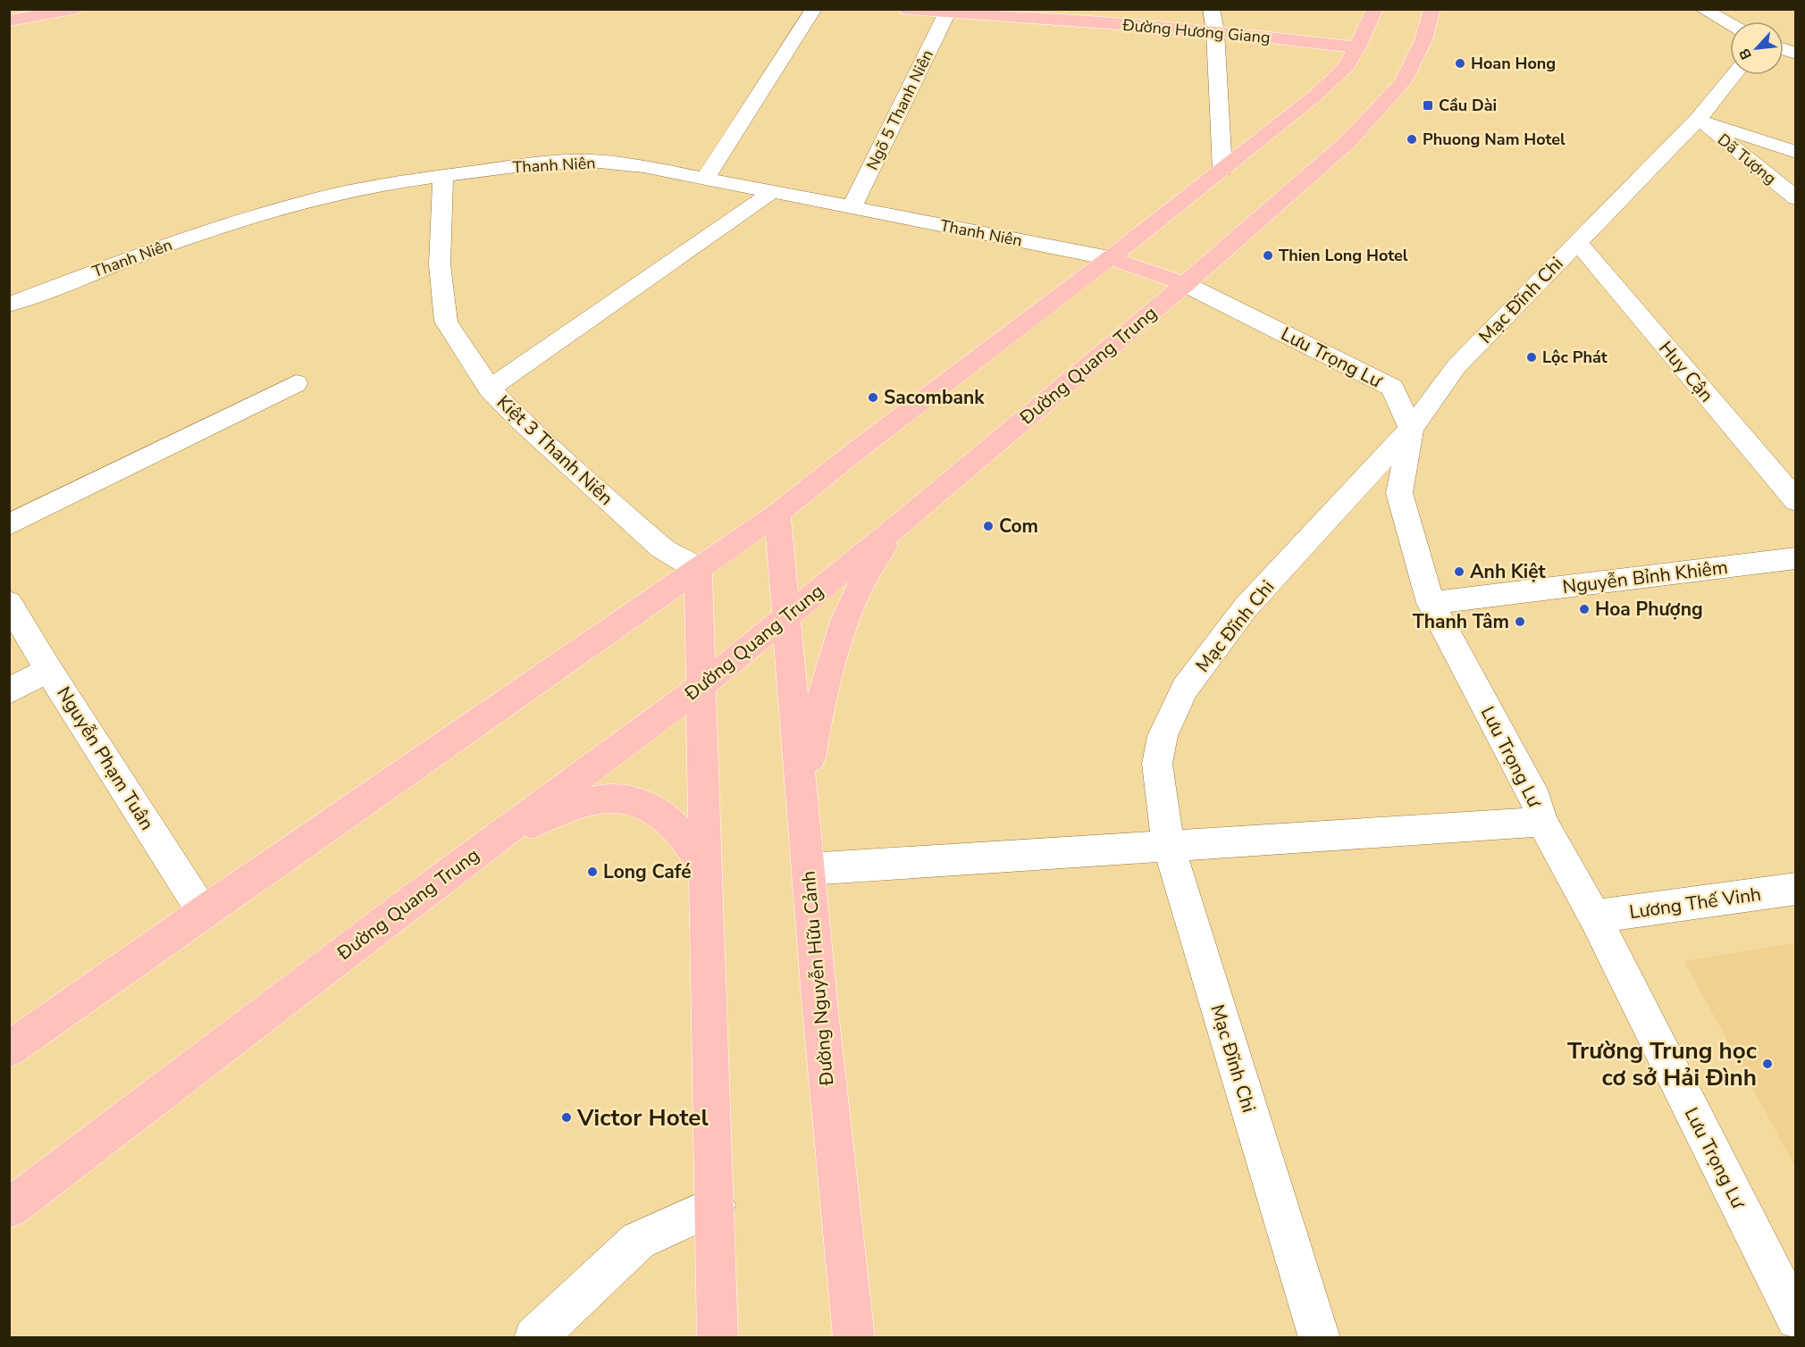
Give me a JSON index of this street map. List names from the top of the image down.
{
  "streets": {
    "main road": ["Đường Hương Giang", "Đường Quang Trung", "Đường Nguyễn Hữu Cảnh"],
    "street": [
      "Ngõ 5 Thanh Niên",
      "Dã Tượng",
      "Thanh Niên",
      "Mạc Đĩnh Chi",
      "Lưu Trọng Lư",
      "Huy Cận",
      "Kiệt 3 Thanh Niên",
      "Nguyễn Bỉnh Khiêm",
      "Nguyễn Phạm Tuân",
      "Lương Thế Vinh"
    ]
  },
  "crossings": [
    ["Đường Hương Giang", "Ngõ 5 Thanh Niên"],
    ["Ngõ 5 Thanh Niên", "Thanh Niên"],
    ["Dã Tượng", "Mạc Đĩnh Chi"],
    ["Thanh Niên", "Kiệt 3 Thanh Niên"],
    ["Mạc Đĩnh Chi", "Lưu Trọng Lư"],
    ["Mạc Đĩnh Chi", "Huy Cận"],
    ["Lưu Trọng Lư", "Đường Quang Trung"],
    ["Lưu Trọng Lư", "Nguyễn Bỉnh Khiêm"],
    ["Lưu Trọng Lư", "Lương Thế Vinh"],
    ["Đường Quang Trung", "Đường Nguyễn Hữu Cảnh"]
  ],
  "places": {
    "other": [
      "Hoan Hong",
      "Phuong Nam Hotel",
      "Thien Long Hotel",
      "Lộc Phát",
      "Sacombank",
      "Com",
      "Anh Kiệt",
      "Hoa Phượng",
      "Thanh Tâm",
      "Long Café",
      "Trường Trung học cơ sở Hải Đình",
      "Victor Hotel"
    ],
    "transit": ["Cầu Dài"]
  },
  "north": "bottom left"
}
